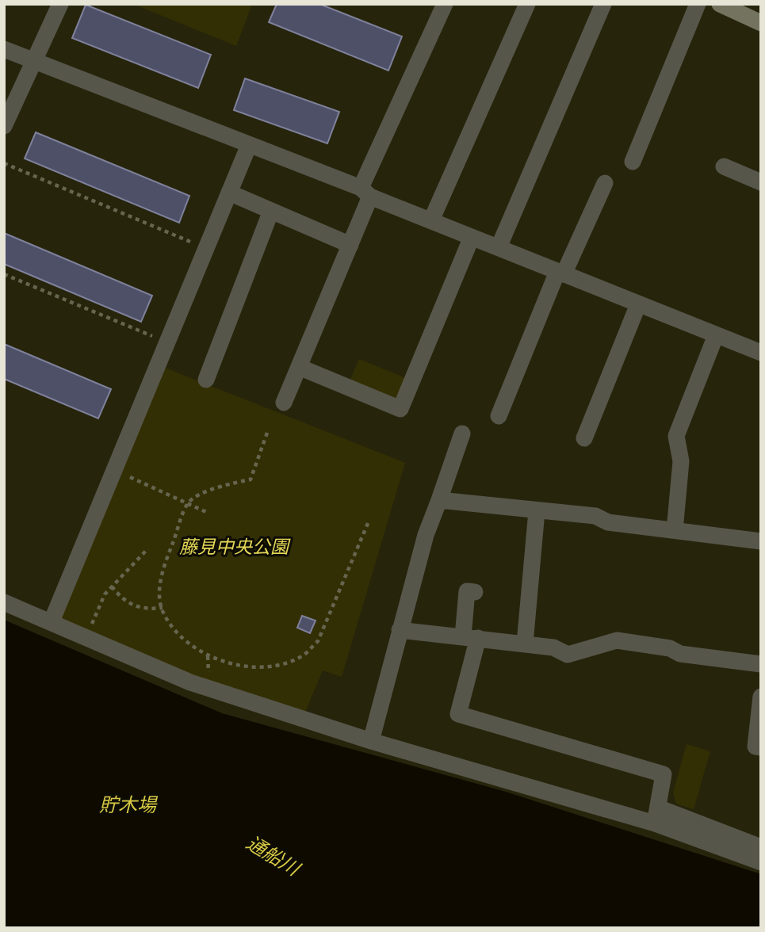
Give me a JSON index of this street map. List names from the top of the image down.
{
  "water": ["貯木場", "通船川"],
  "parks": ["藤見中央公園"]
}
